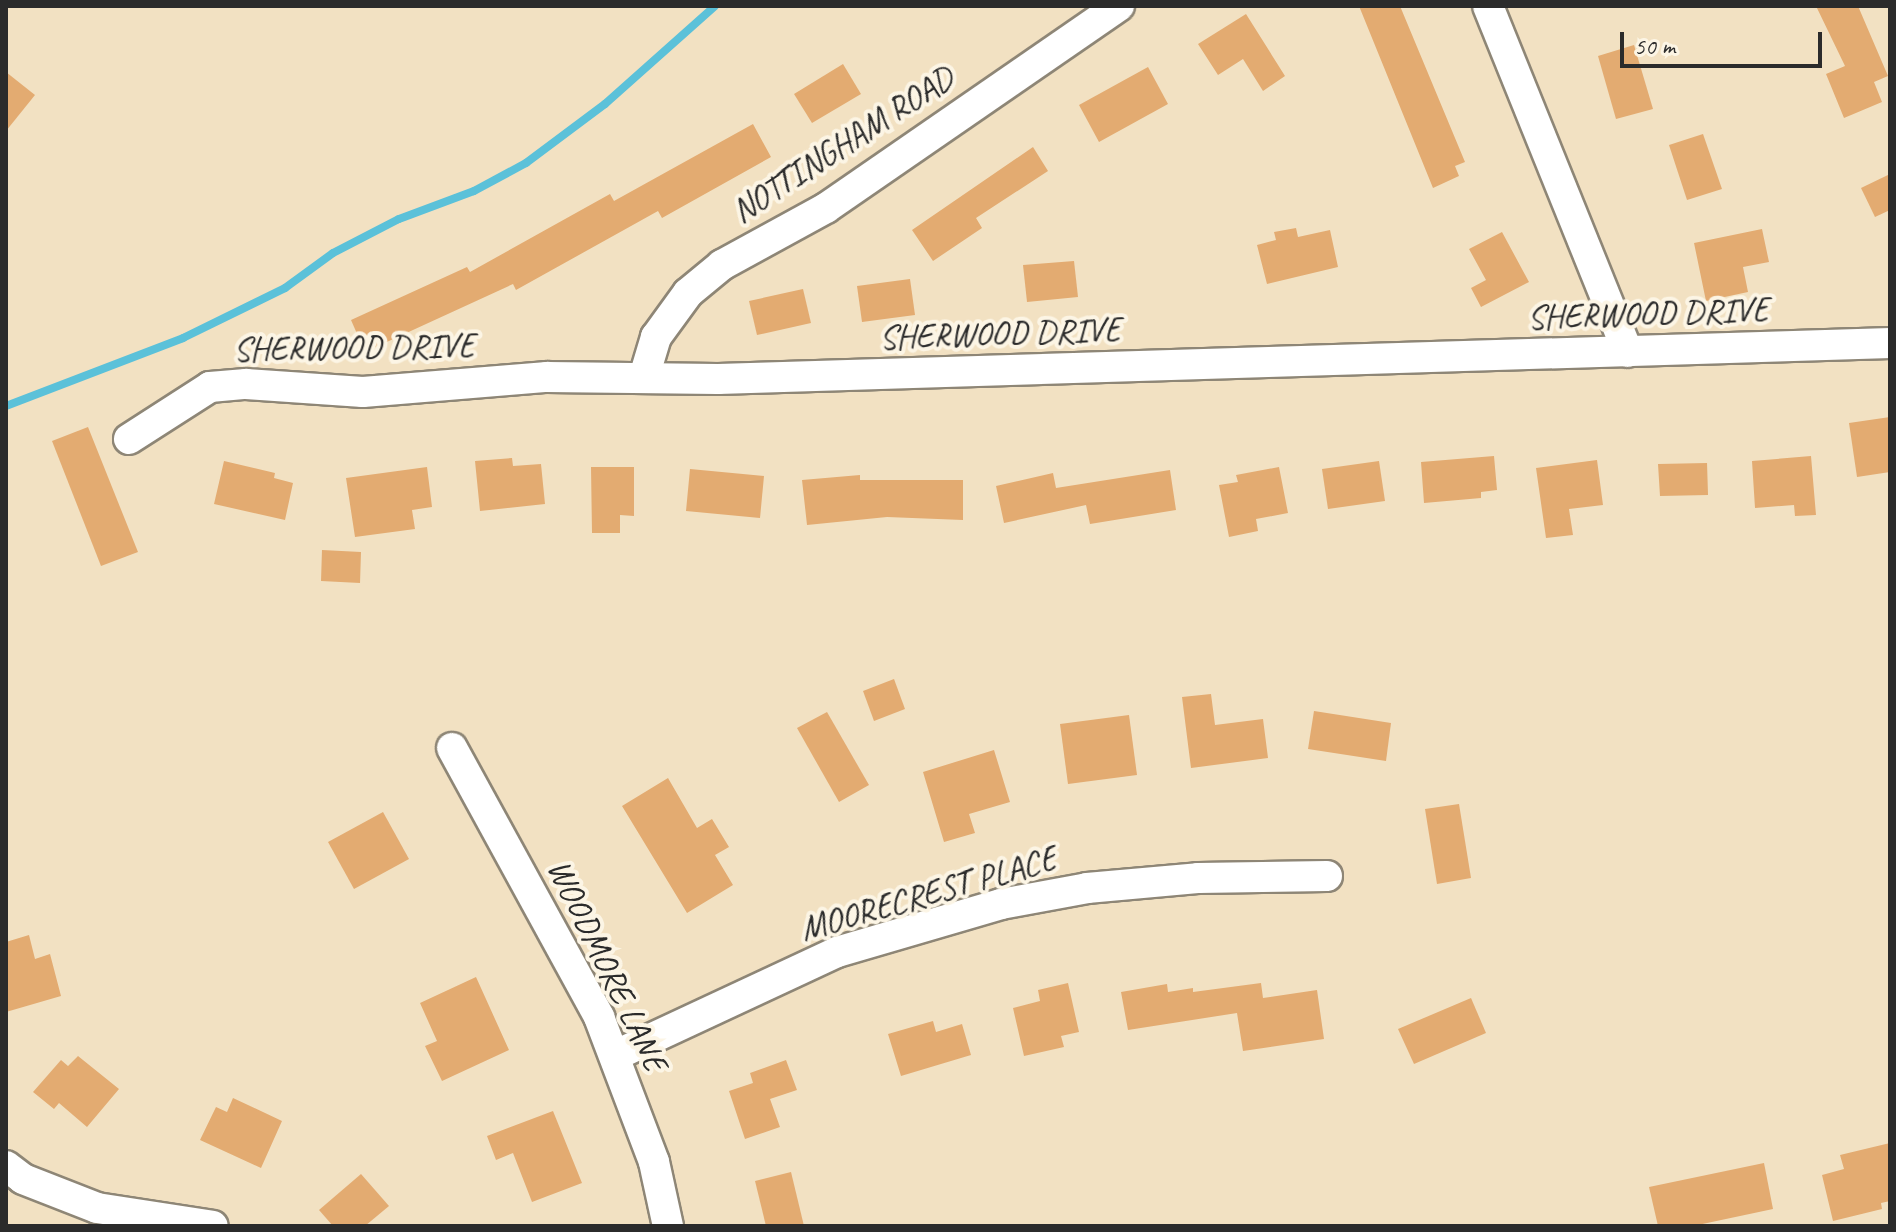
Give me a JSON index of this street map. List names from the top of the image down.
{
  "streets": {
    "street": [
      "NOTTINGHAM ROAD",
      "SHERWOOD DRIVE",
      "MOORECREST PLACE",
      "WOODMORE LANE"
    ]
  },
  "crossings": [
    ["NOTTINGHAM ROAD", "SHERWOOD DRIVE"],
    ["MOORECREST PLACE", "WOODMORE LANE"]
  ],
  "scale_bar": "50 m"
}
